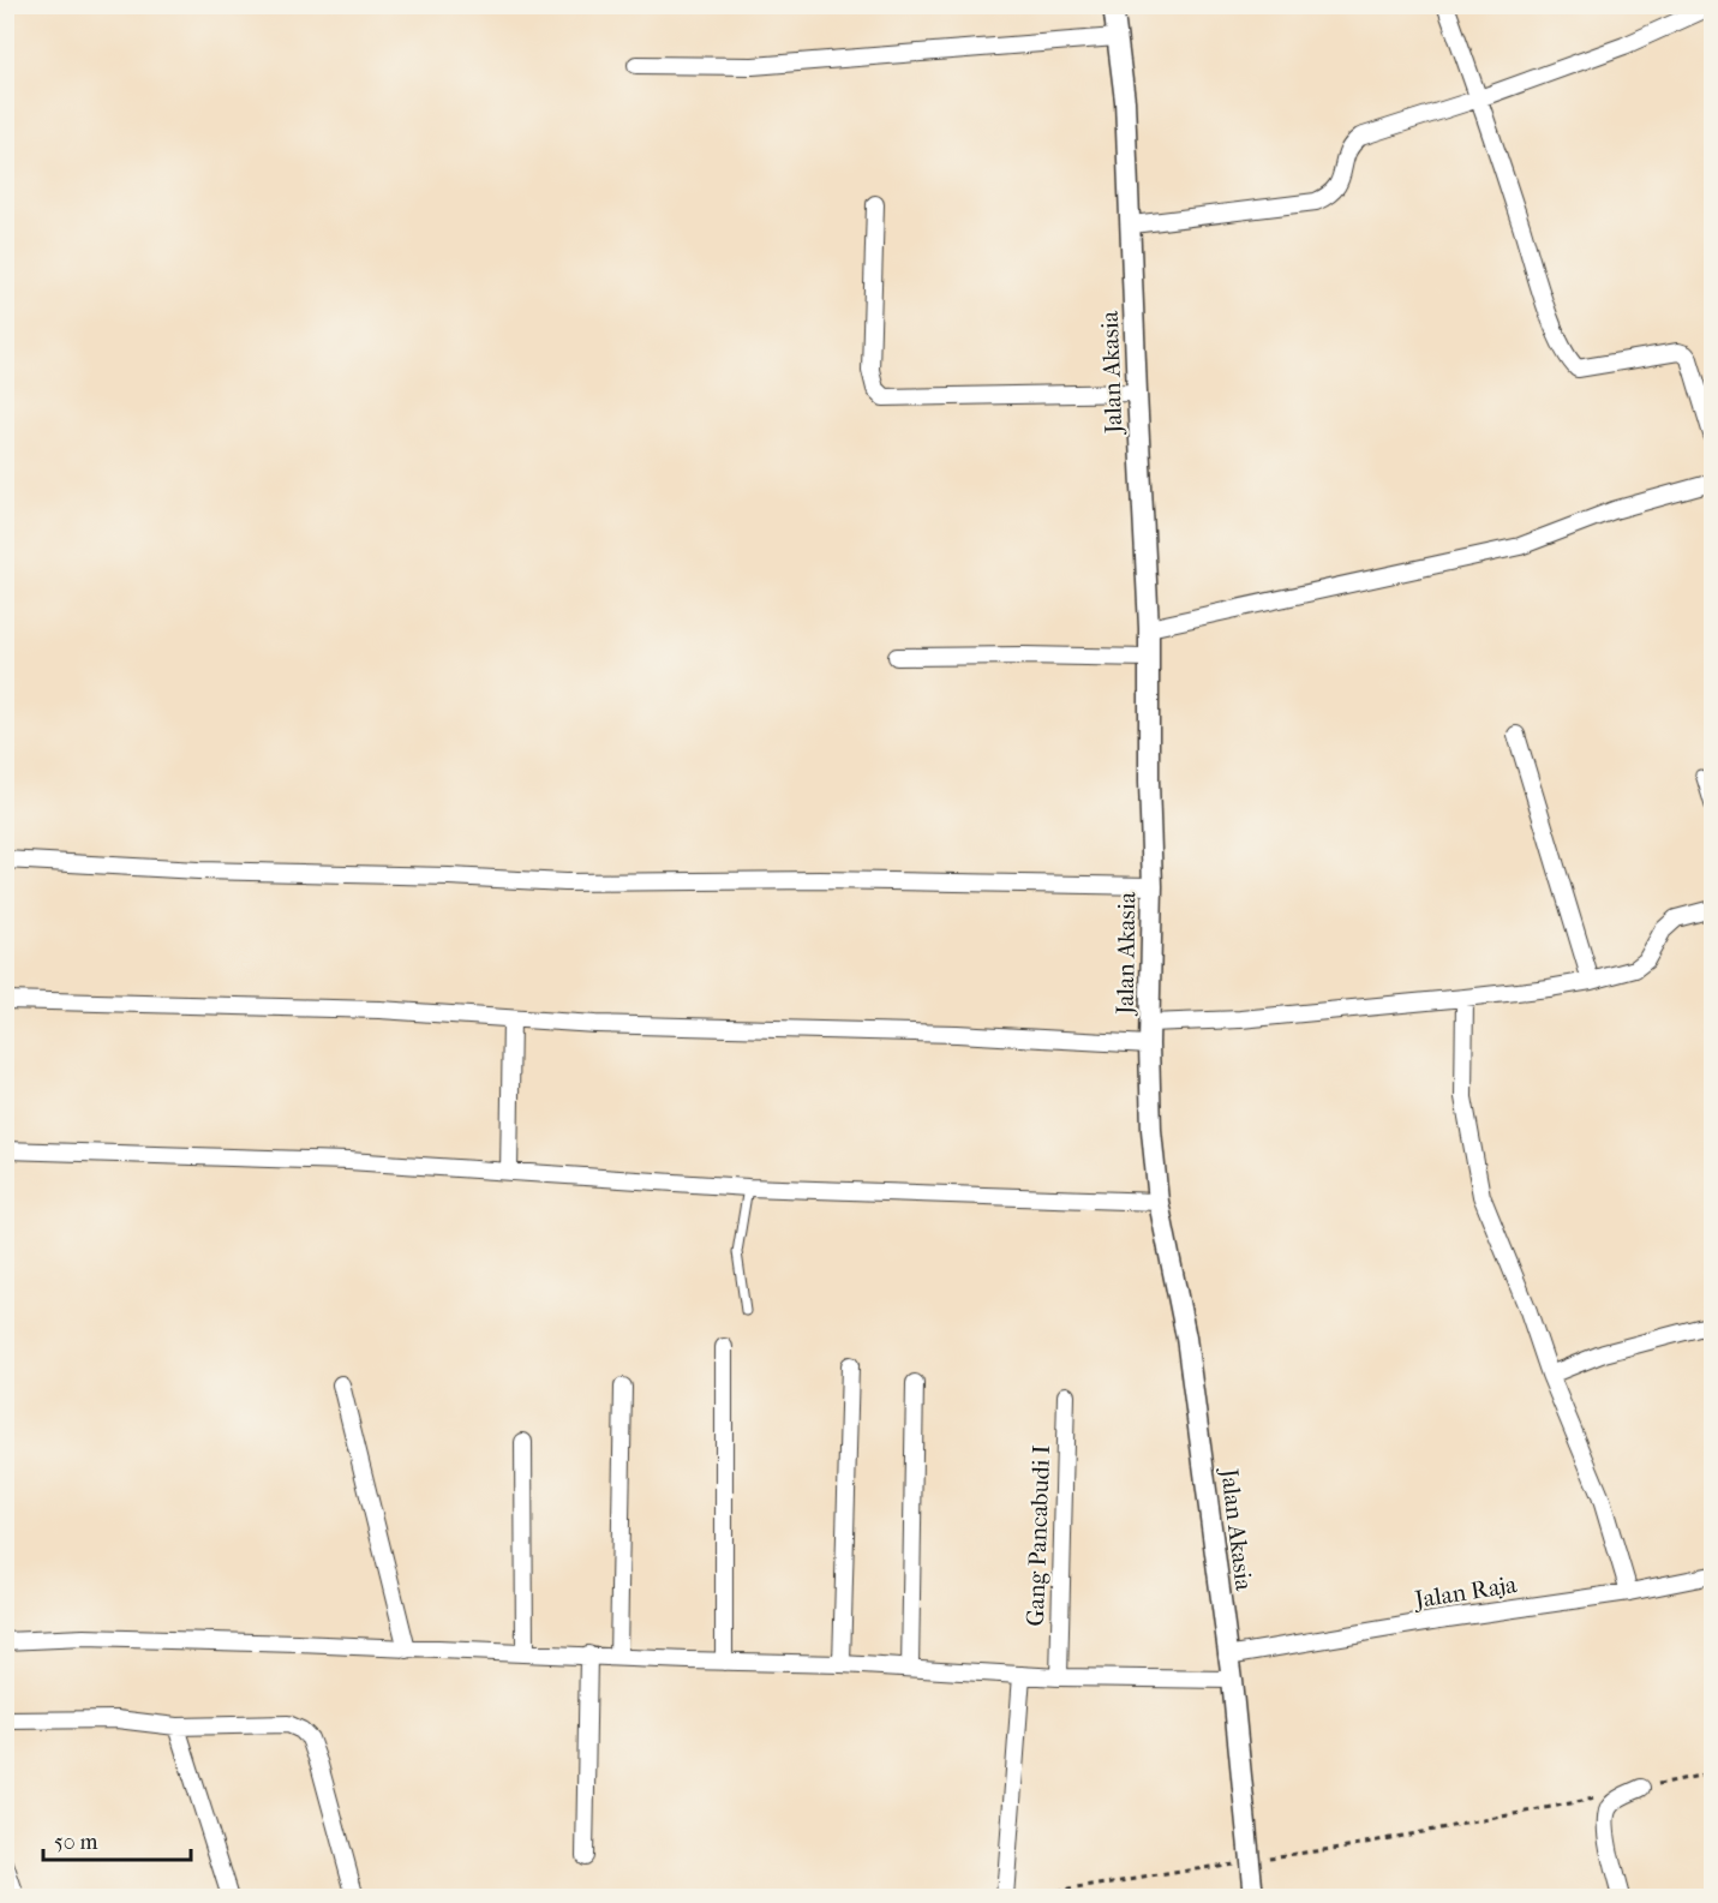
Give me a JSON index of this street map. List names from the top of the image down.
{
  "streets": {
    "street": ["Jalan Akasia", "Gang Pancabudi I", "Jalan Raja"]
  },
  "crossings": [
    ["Jalan Akasia", "Jalan Raja"]
  ],
  "scale_bar": "50 m"
}
